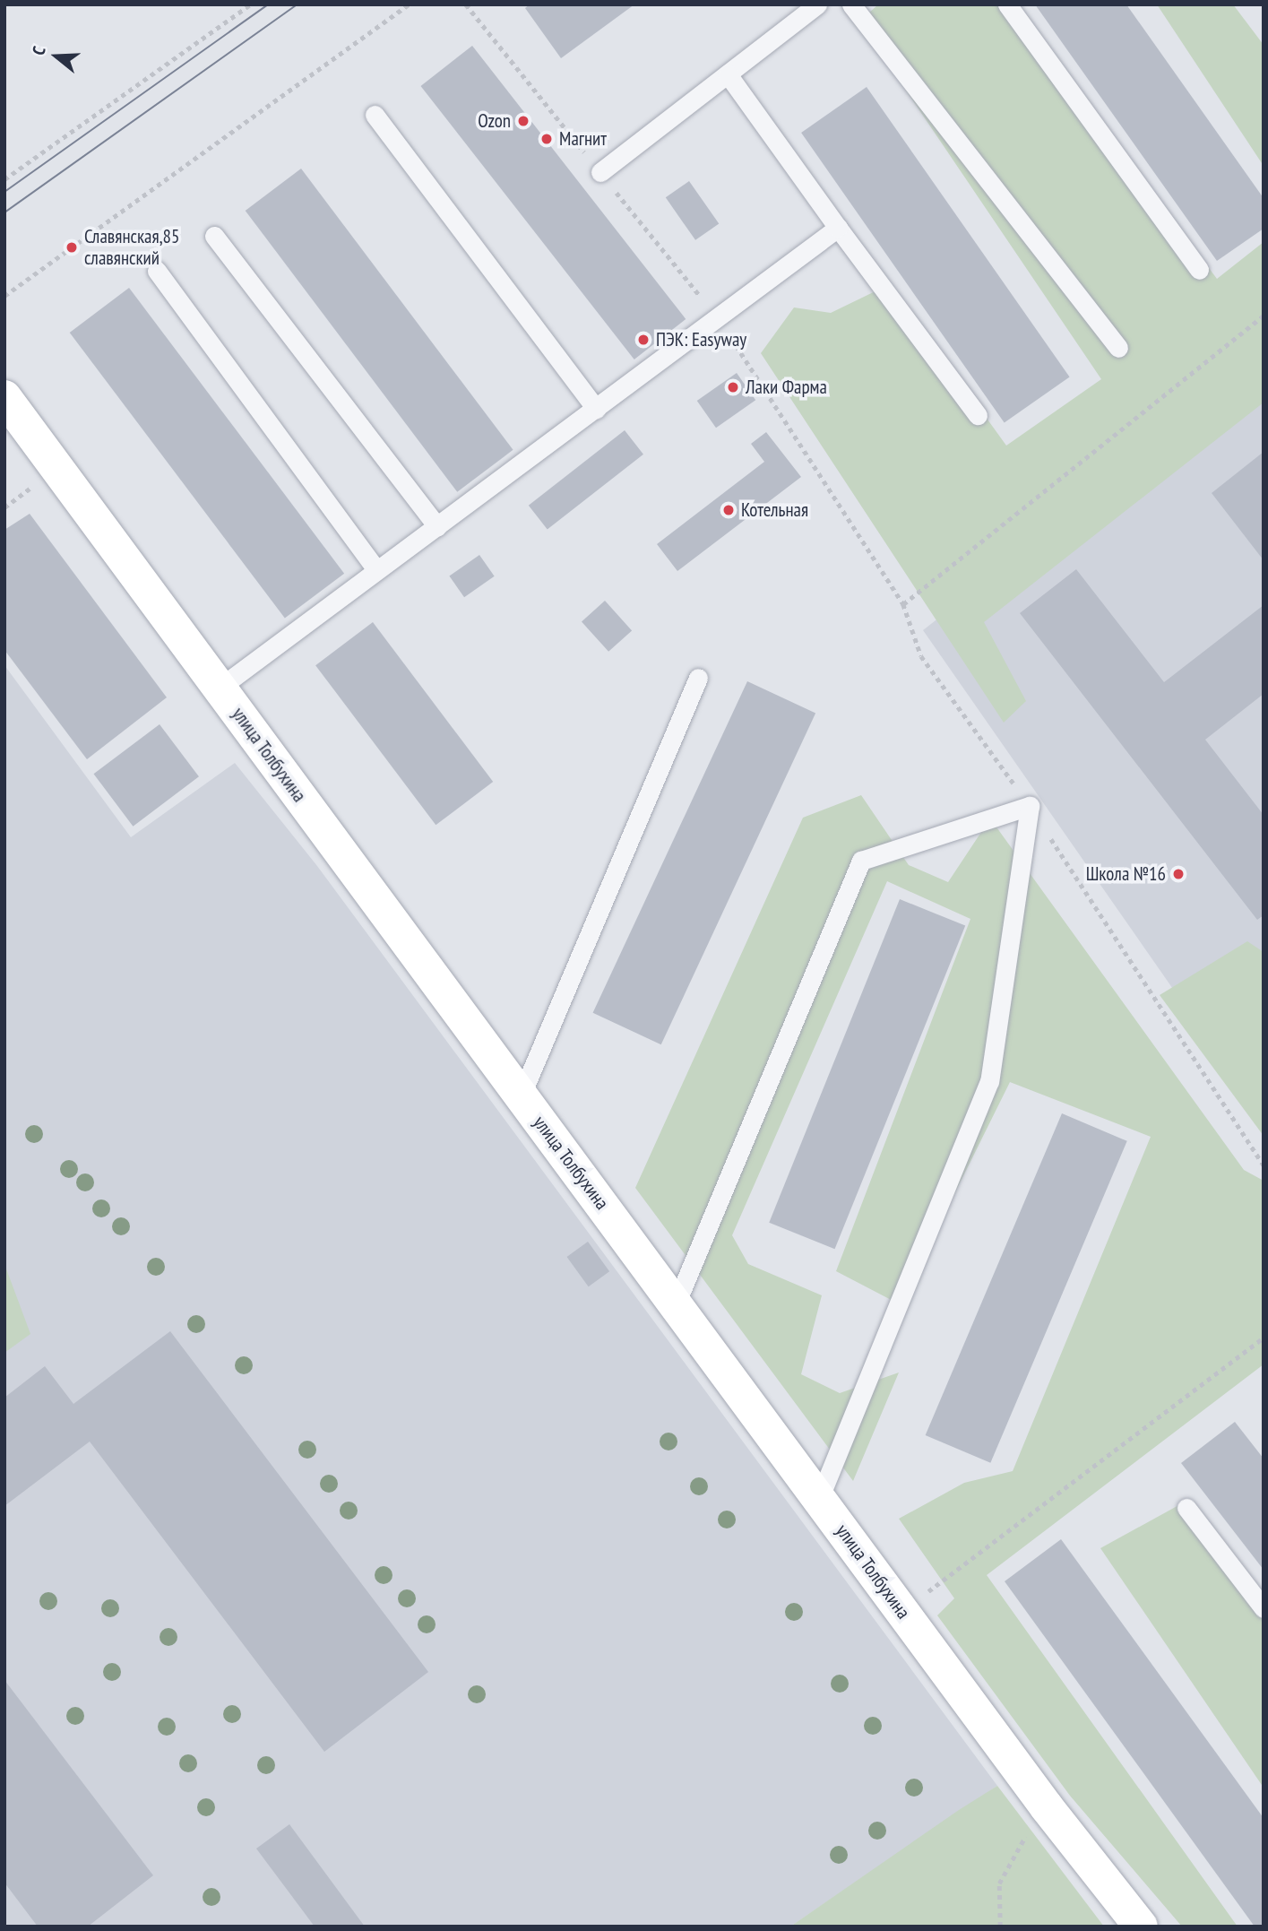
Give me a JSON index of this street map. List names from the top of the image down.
{
  "streets": {
    "street": ["улица Толбухина"]
  },
  "places": [
    "Ozon",
    "Магнит",
    "Славянская,85 славянский",
    "ПЭК: Easyway",
    "Лаки Фарма",
    "Котельная",
    "Школа №16"
  ],
  "north": "left"
}
